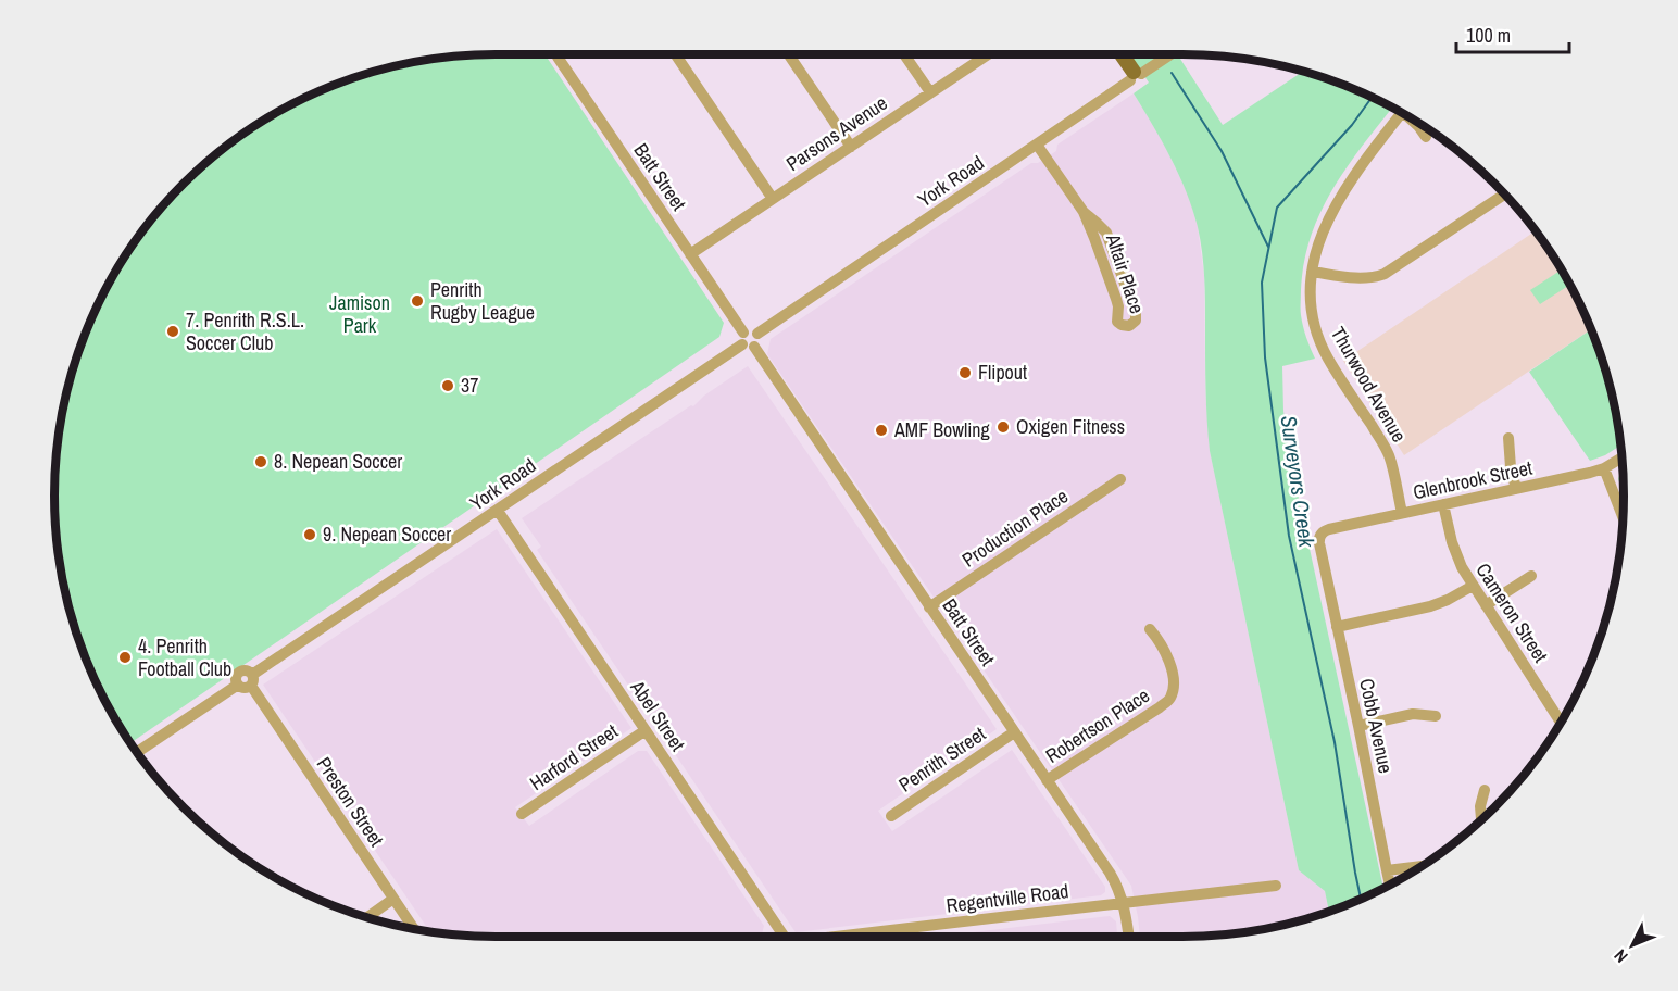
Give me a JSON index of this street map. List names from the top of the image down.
{
  "streets": {
    "street": [
      "Parsons Avenue",
      "Batt Street",
      "York Road",
      "Altair Place",
      "Thurwood Avenue",
      "Glenbrook Street",
      "Production Place",
      "Cameron Street",
      "Abel Street",
      "Robertson Place",
      "Cobb Avenue",
      "Harford Street",
      "Penrith Street",
      "Preston Street",
      "Regentville Road"
    ]
  },
  "crossings": [
    ["Parsons Avenue", "Batt Street"],
    ["Batt Street", "York Road"],
    ["Batt Street", "Production Place"],
    ["Batt Street", "Robertson Place"],
    ["Batt Street", "Penrith Street"],
    ["Batt Street", "Regentville Road"],
    ["York Road", "Altair Place"],
    ["York Road", "Abel Street"],
    ["York Road", "Preston Street"],
    ["Thurwood Avenue", "Glenbrook Street"],
    ["Glenbrook Street", "Cameron Street"],
    ["Glenbrook Street", "Cobb Avenue"],
    ["Abel Street", "Harford Street"]
  ],
  "water": ["Surveyors Creek"],
  "parks": ["Jamison Park"],
  "places": [
    "Penrith Rugby League",
    "7. Penrith R.S.L. Soccer Club",
    "Flipout",
    "37",
    "Oxigen Fitness",
    "AMF Bowling",
    "8. Nepean Soccer",
    "9. Nepean Soccer",
    "4. Penrith Football Club"
  ],
  "scale_bar": "100 m",
  "north": "bottom left"
}
